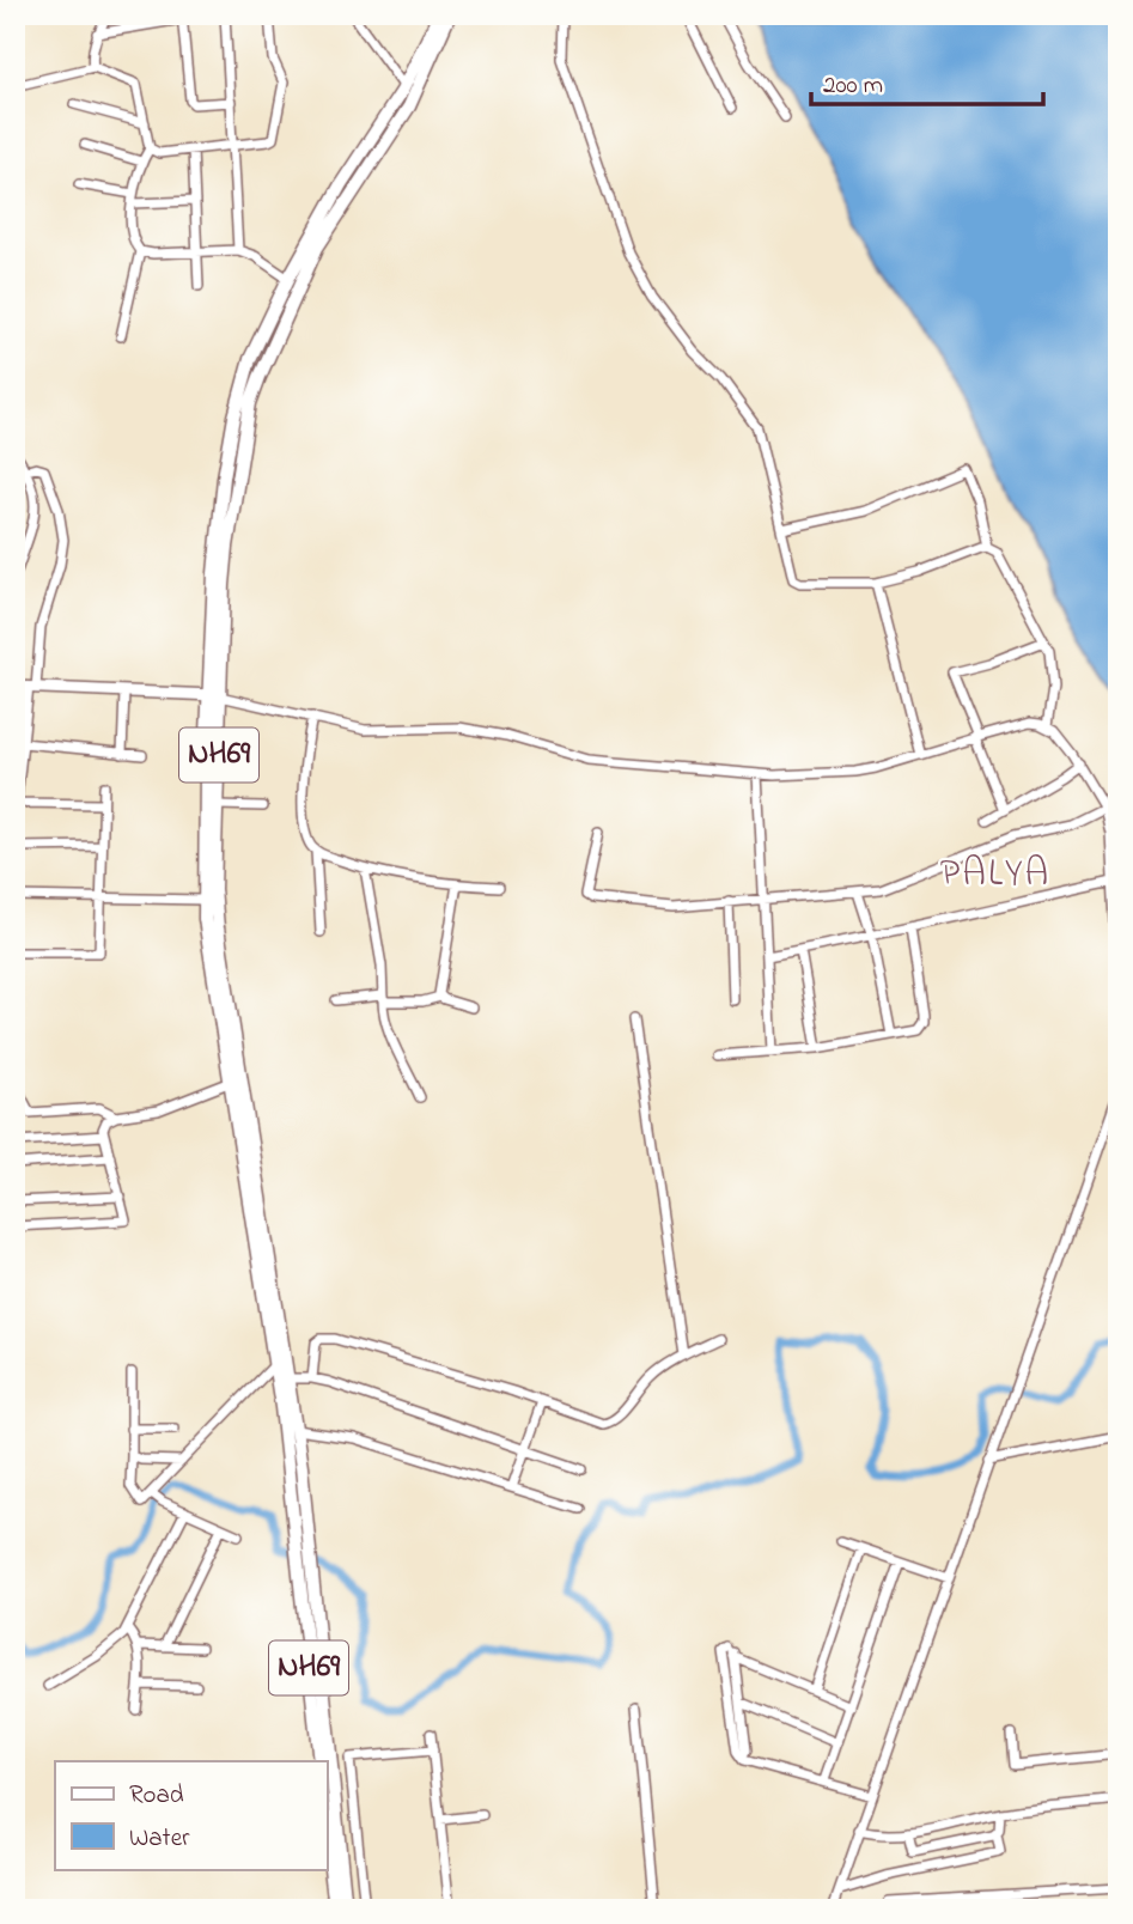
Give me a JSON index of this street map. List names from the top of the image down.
{
  "streets": {
    "highway": ["NH69"]
  },
  "districts": ["PALYA"],
  "legend": ["Road", "Water"],
  "scale_bar": "200 m"
}
